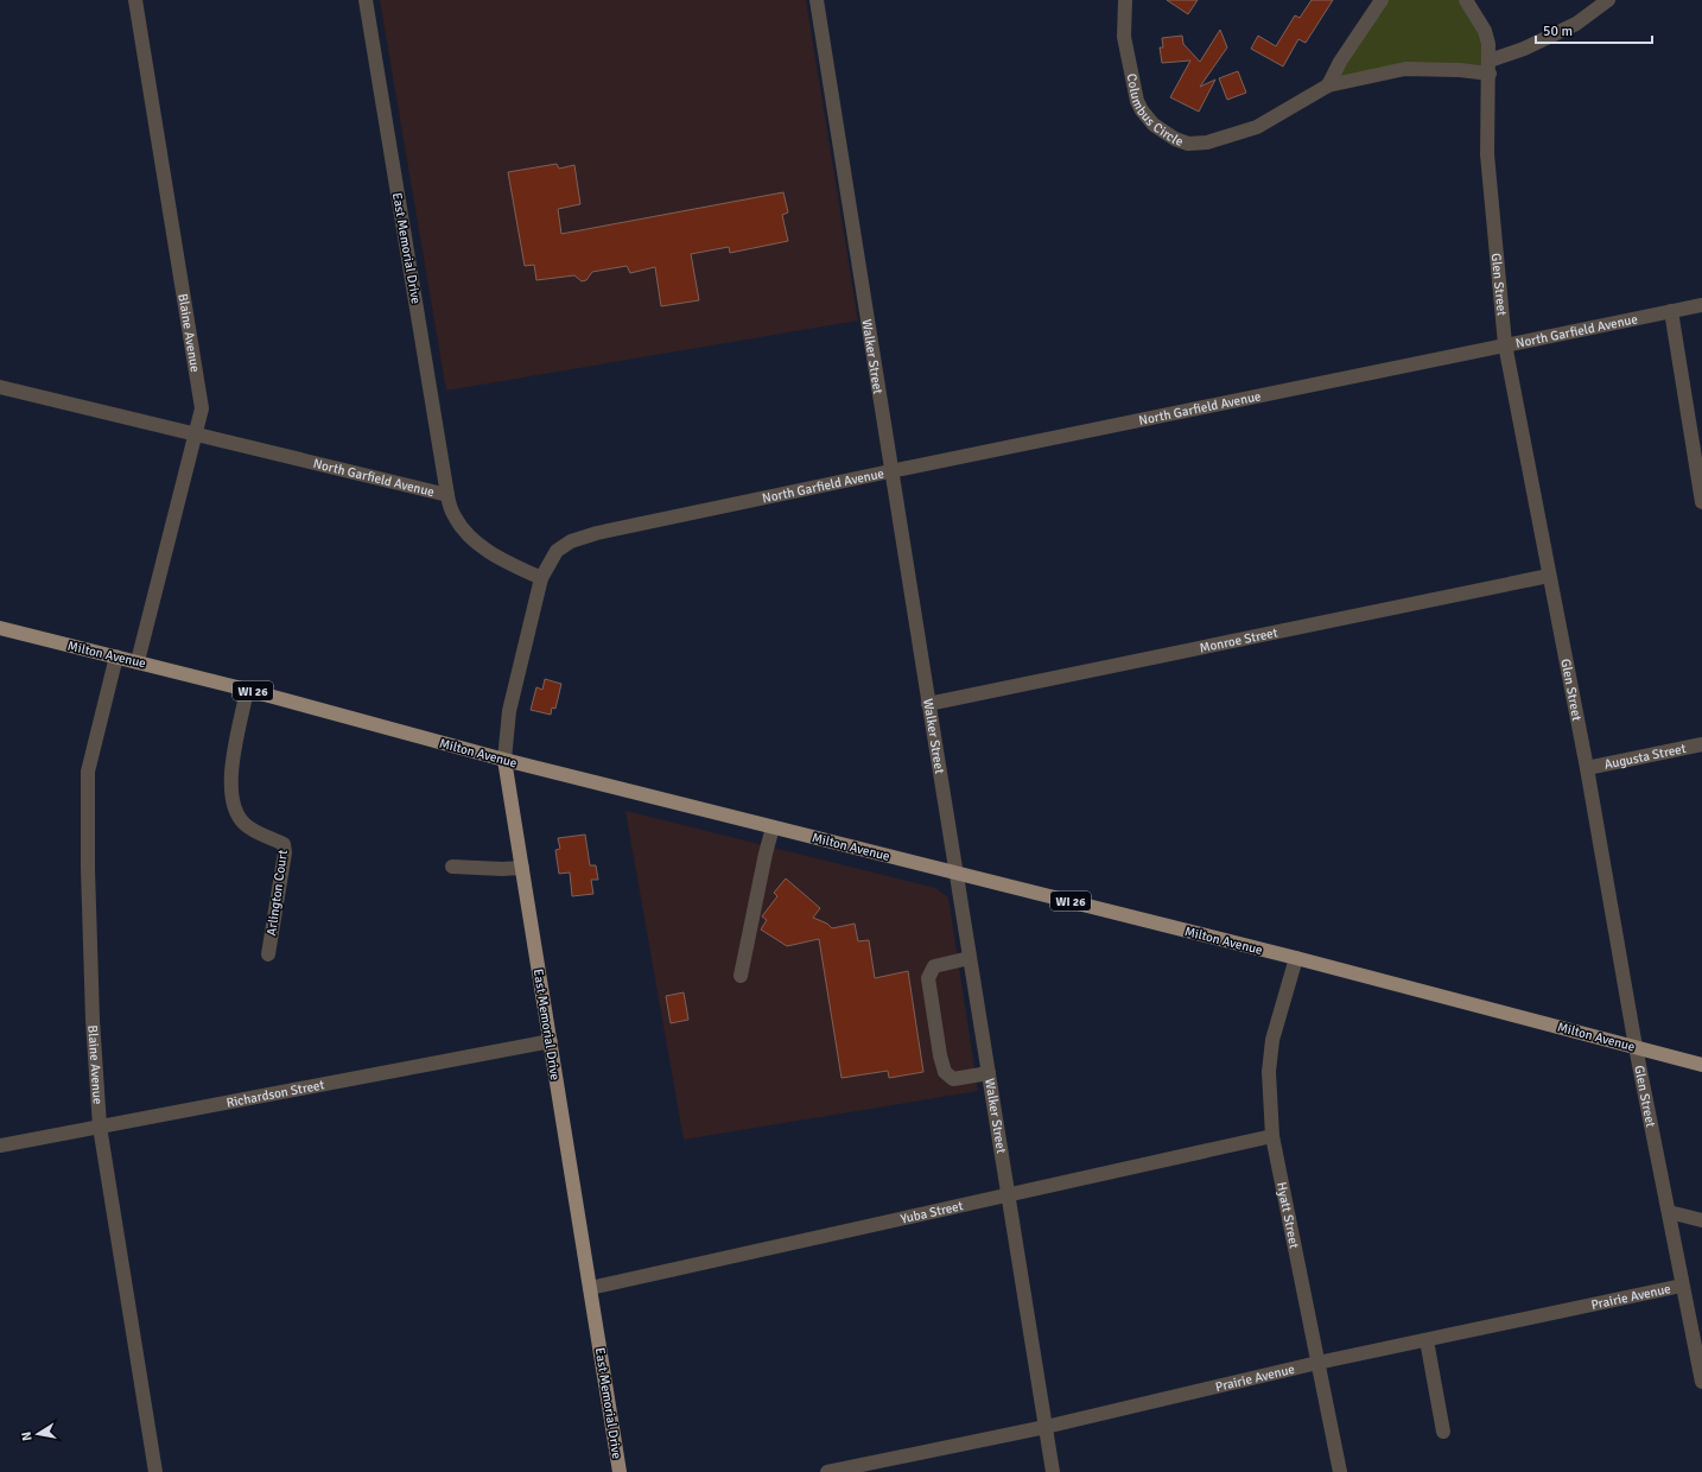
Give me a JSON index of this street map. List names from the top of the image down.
{
  "streets": {
    "main road": ["East Memorial Drive", "Milton Avenue", "WI 26"],
    "street": [
      "Columbus Circle",
      "Glen Street",
      "North Garfield Avenue",
      "Blaine Avenue",
      "Walker Street",
      "Monroe Street",
      "Augusta Street",
      "Arlington Court",
      "Richardson Street",
      "Yuba Street",
      "Hyatt Street",
      "Prairie Avenue"
    ]
  },
  "crossings": [
    ["Columbus Circle", "Glen Street"],
    ["East Memorial Drive", "North Garfield Avenue"],
    ["East Memorial Drive", "Milton Avenue"],
    ["East Memorial Drive", "Richardson Street"],
    ["East Memorial Drive", "Yuba Street"],
    ["Glen Street", "North Garfield Avenue"],
    ["Glen Street", "Monroe Street"],
    ["Glen Street", "Milton Avenue"],
    ["Glen Street", "Augusta Street"],
    ["Glen Street", "Prairie Avenue"],
    ["North Garfield Avenue", "Blaine Avenue"],
    ["North Garfield Avenue", "Walker Street"],
    ["Blaine Avenue", "Milton Avenue"],
    ["Blaine Avenue", "Richardson Street"],
    ["Walker Street", "Monroe Street"],
    ["Walker Street", "Milton Avenue"],
    ["Walker Street", "Yuba Street"],
    ["Walker Street", "Prairie Avenue"],
    ["Milton Avenue", "Arlington Court"],
    ["Milton Avenue", "Hyatt Street"],
    ["Yuba Street", "Hyatt Street"],
    ["Hyatt Street", "Prairie Avenue"]
  ],
  "scale_bar": "50 m",
  "north": "left"
}
